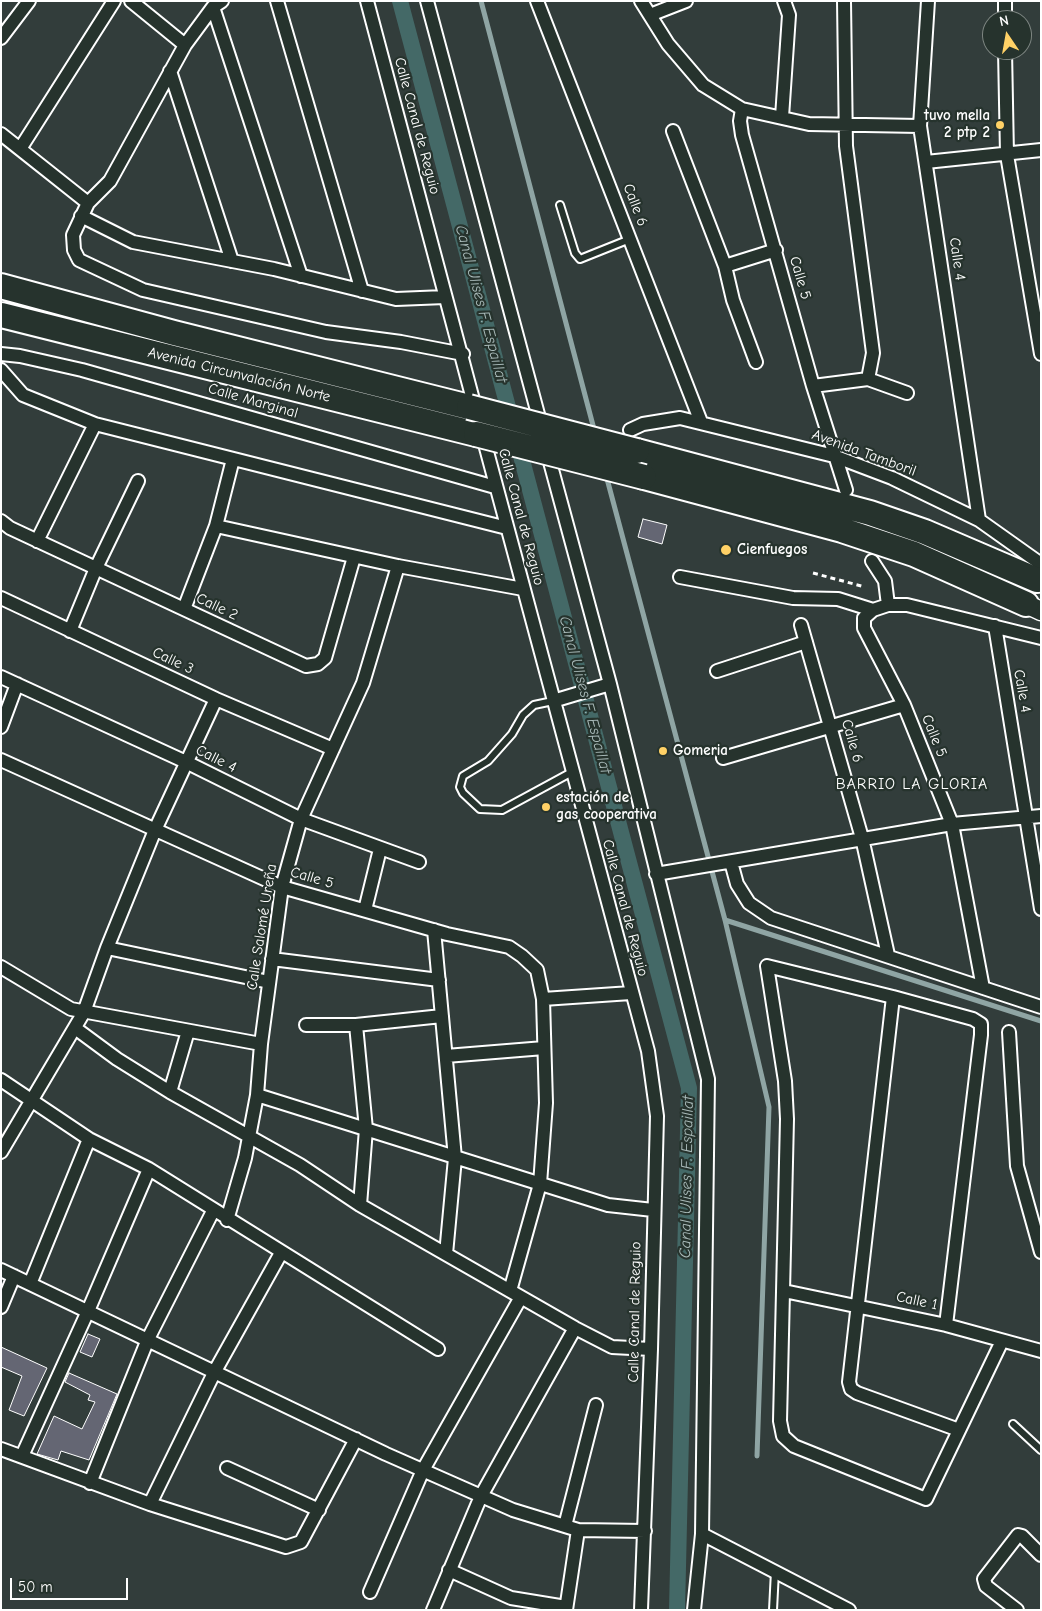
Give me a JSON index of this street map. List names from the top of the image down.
{
  "streets": {
    "highway": ["Avenida Circunvalación Norte"],
    "street": [
      "Calle Canal de Reguio",
      "Calle 6",
      "Calle 4",
      "Calle 5",
      "Calle Marginal",
      "Avenida Tamboril",
      "Calle 2",
      "Calle 3",
      "Calle Salomé Ureña",
      "Calle 1"
    ]
  },
  "crossings": [
    ["Calle Canal de Reguio", "Calle Marginal"],
    ["Calle 6", "Avenida Tamboril"],
    ["Calle 4", "Avenida Tamboril"],
    ["Calle 4", "Calle Salomé Ureña"],
    ["Calle 5", "Avenida Tamboril"],
    ["Calle 5", "Calle Salomé Ureña"],
    ["Avenida Circunvalación Norte", "Avenida Tamboril"],
    ["Calle 3", "Calle Salomé Ureña"]
  ],
  "districts": ["BARRIO LA GLORIA"],
  "water": ["Canal Ulises F. Espaillat"],
  "places": [
    "tuvo mella 2 ptp 2",
    "Cienfuegos",
    "Gomeria",
    "estación de gas cooperativa"
  ],
  "scale_bar": "50 m",
  "north": "top"
}
